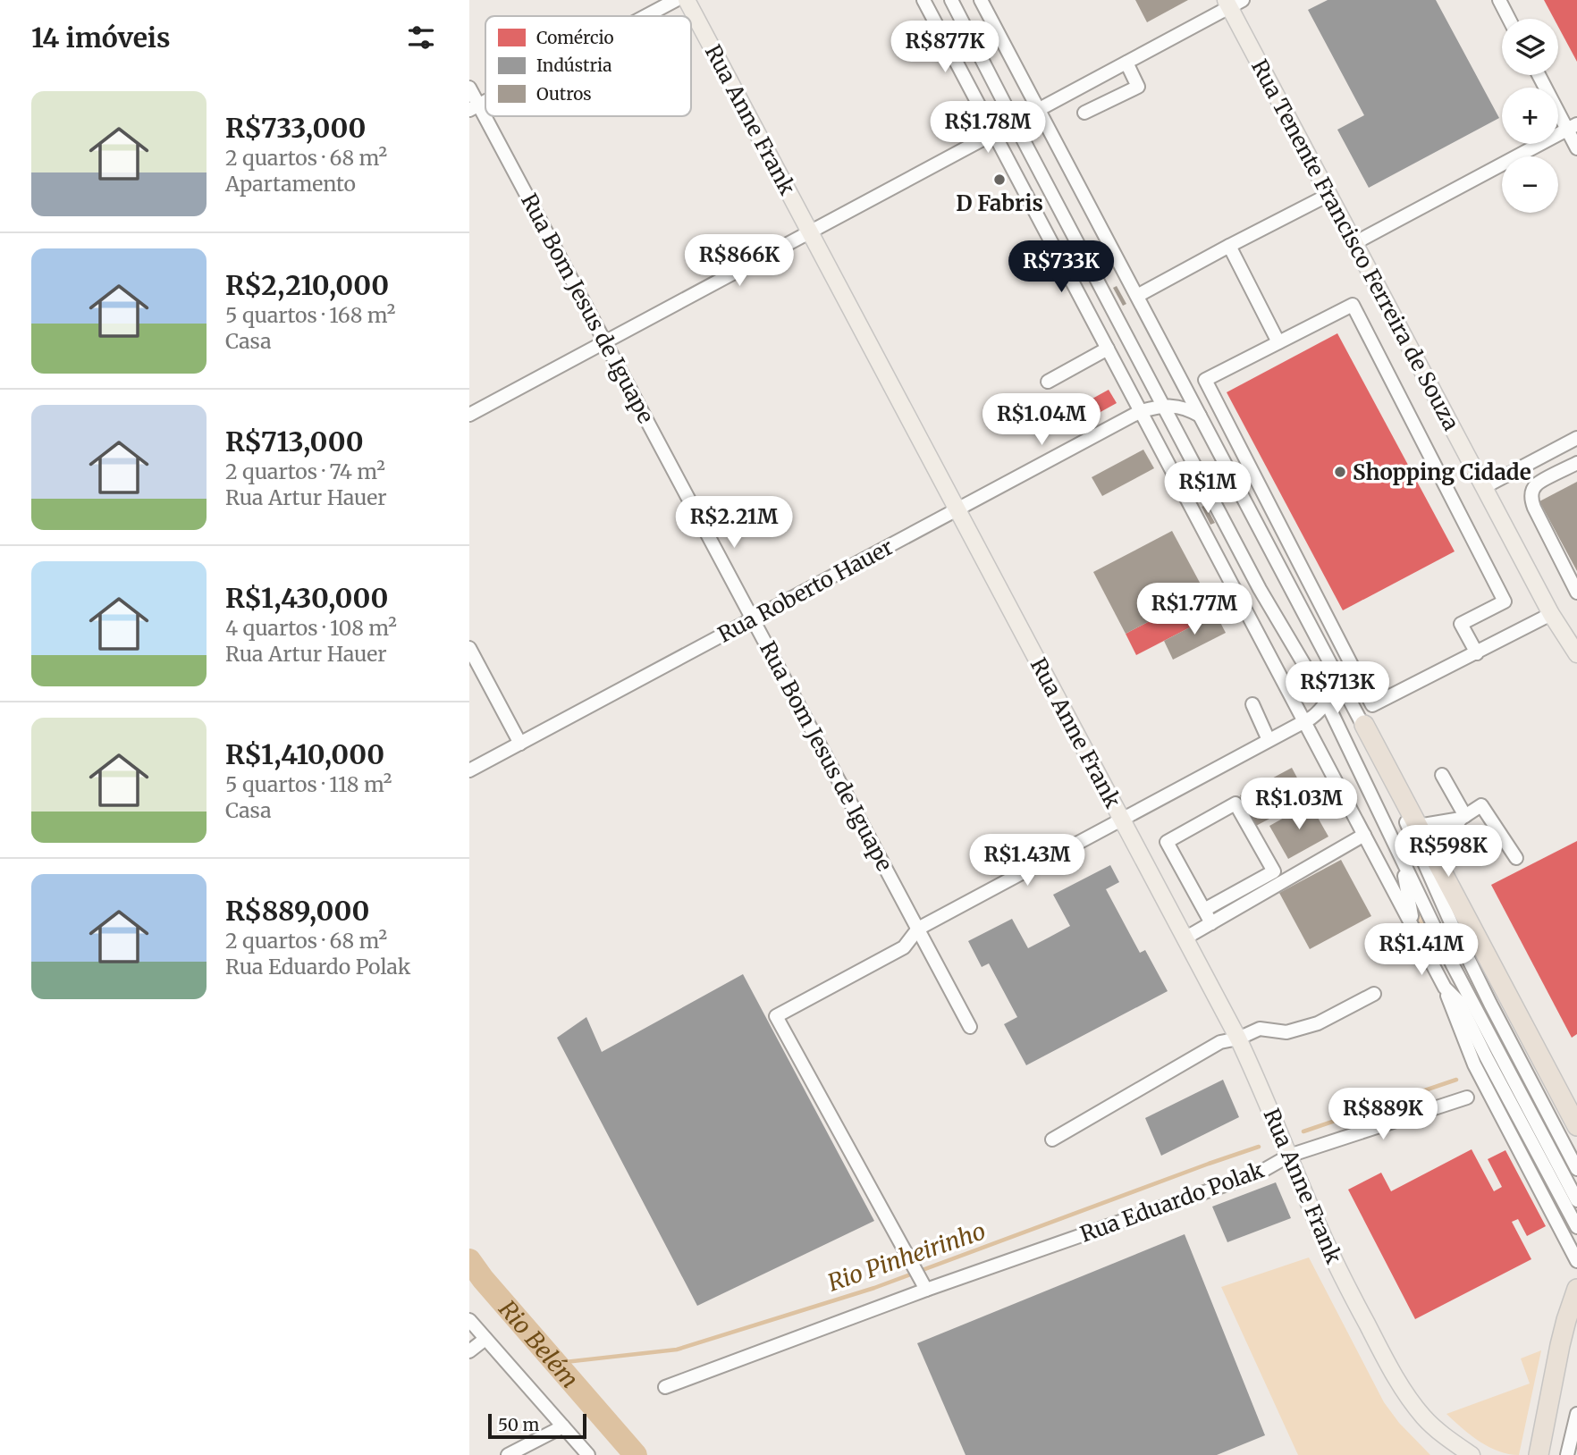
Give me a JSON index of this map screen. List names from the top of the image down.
{
  "streets": {
    "main road": ["Rua Anne Frank", "Rua Tenente Francisco Ferreira de Souza"],
    "street": ["Rua Bom Jesus de Iguape", "Rua Roberto Hauer", "Rua Eduardo Polak"]
  },
  "crossings": [
    ["Rua Anne Frank", "Rua Roberto Hauer"],
    ["Rua Anne Frank", "Rua Eduardo Polak"],
    ["Rua Bom Jesus de Iguape", "Rua Roberto Hauer"]
  ],
  "water": ["Rio Pinheirinho", "Rio Belém"],
  "places": ["D Fabris", "Shopping Cidade"],
  "legend": ["Comércio", "Indústria", "Outros"],
  "scale_bar": "50 m",
  "page": {
    "heading": "14 imóveis",
    "map_buttons": ["+", "−"],
    "price": [
      "R$877K",
      "R$1.78M",
      "R$866K",
      "R$733K",
      "R$1.04M",
      "R$1M",
      "R$2.21M",
      "R$1.77M",
      "R$713K",
      "R$1.03M",
      "R$598K",
      "R$1.43M",
      "R$1.41M",
      "R$889K"
    ],
    "list": [
      {
        "name": "R$733,000",
        "note": "2 quartos · 68 m² · Apartamento"
      },
      {
        "name": "R$2,210,000",
        "note": "5 quartos · 168 m² · Casa"
      },
      {
        "name": "R$713,000",
        "note": "2 quartos · 74 m² · Rua Artur Hauer"
      },
      {
        "name": "R$1,430,000",
        "note": "4 quartos · 108 m² · Rua Artur Hauer"
      },
      {
        "name": "R$1,410,000",
        "note": "5 quartos · 118 m² · Casa"
      },
      {
        "name": "R$889,000",
        "note": "2 quartos · 68 m² · Rua Eduardo Polak"
      }
    ],
    "scale": "50 m"
  }
}
